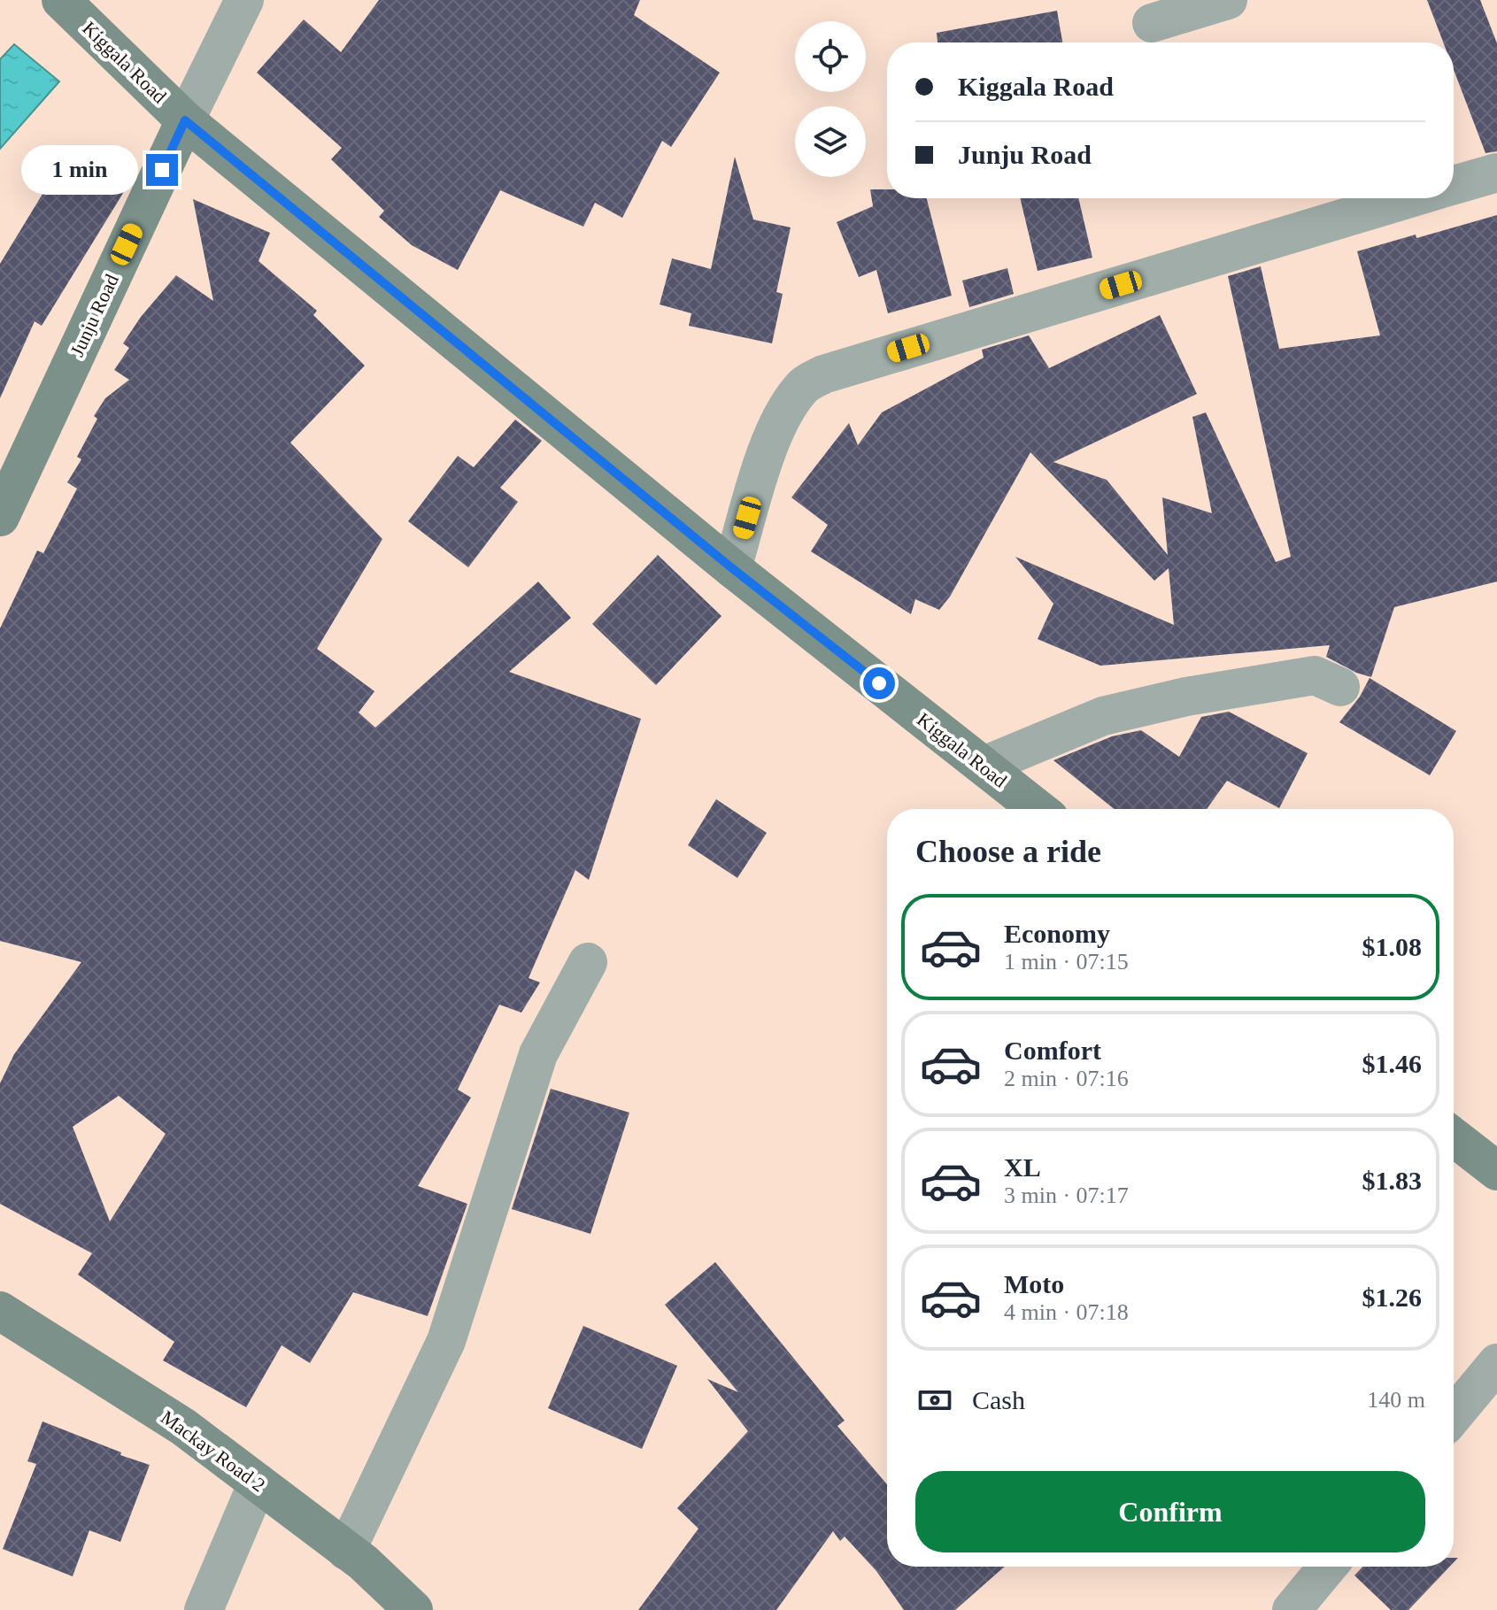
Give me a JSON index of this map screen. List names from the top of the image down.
{
  "streets": {
    "street": ["Kiggala Road", "Junju Road", "Mackay Road 2"]
  },
  "crossings": [
    ["Kiggala Road", "Junju Road"]
  ],
  "page": {
    "banner": ["Kiggala Road", "Junju Road"],
    "bubble": "1 min",
    "heading": "Choose a ride",
    "list": [
      {
        "name": "Economy",
        "note": "1 min · 07:15",
        "value": "$1.08"
      },
      {
        "name": "Comfort",
        "note": "2 min · 07:16",
        "value": "$1.46"
      },
      {
        "name": "XL",
        "note": "3 min · 07:17",
        "value": "$1.83"
      },
      {
        "name": "Moto",
        "note": "4 min · 07:18",
        "value": "$1.26"
      }
    ],
    "pay": ["Cash", "140 m"],
    "buttons": "Confirm"
  }
}
